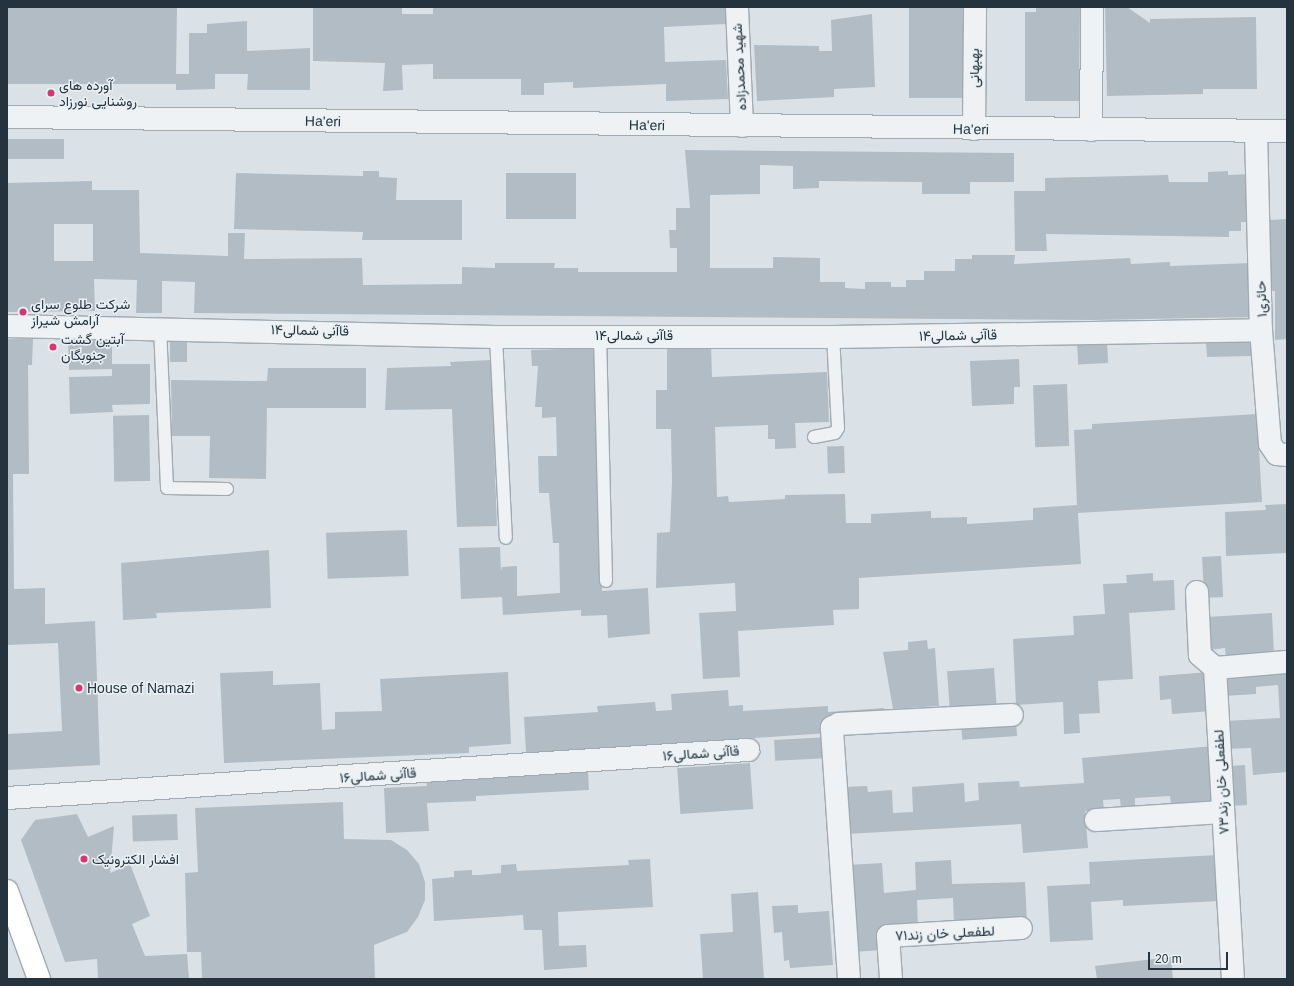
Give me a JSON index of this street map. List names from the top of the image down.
{
  "streets": {
    "street": [
      "شهید محمدزاده",
      "بهبهانی",
      "Ha'eri",
      "حائری۱",
      "قاآنی شمالی۱۴",
      "قاآنی شمالی۱۶",
      "لطفعلی خان زند۷۳",
      "لطفعلی خان زند۷۱"
    ]
  },
  "crossings": [
    ["شهید محمدزاده", "Ha'eri"],
    ["بهبهانی", "Ha'eri"],
    ["Ha'eri", "حائری۱"],
    ["حائری۱", "قاآنی شمالی۱۴"]
  ],
  "places": [
    "آورده های روشنایی نورزاد",
    "شرکت طلوع سرای آرامش شیراز",
    "آبتین گشت جنوبگان",
    "House of Namazi",
    "افشار الکترونیک"
  ],
  "scale_bar": "20 m"
}
